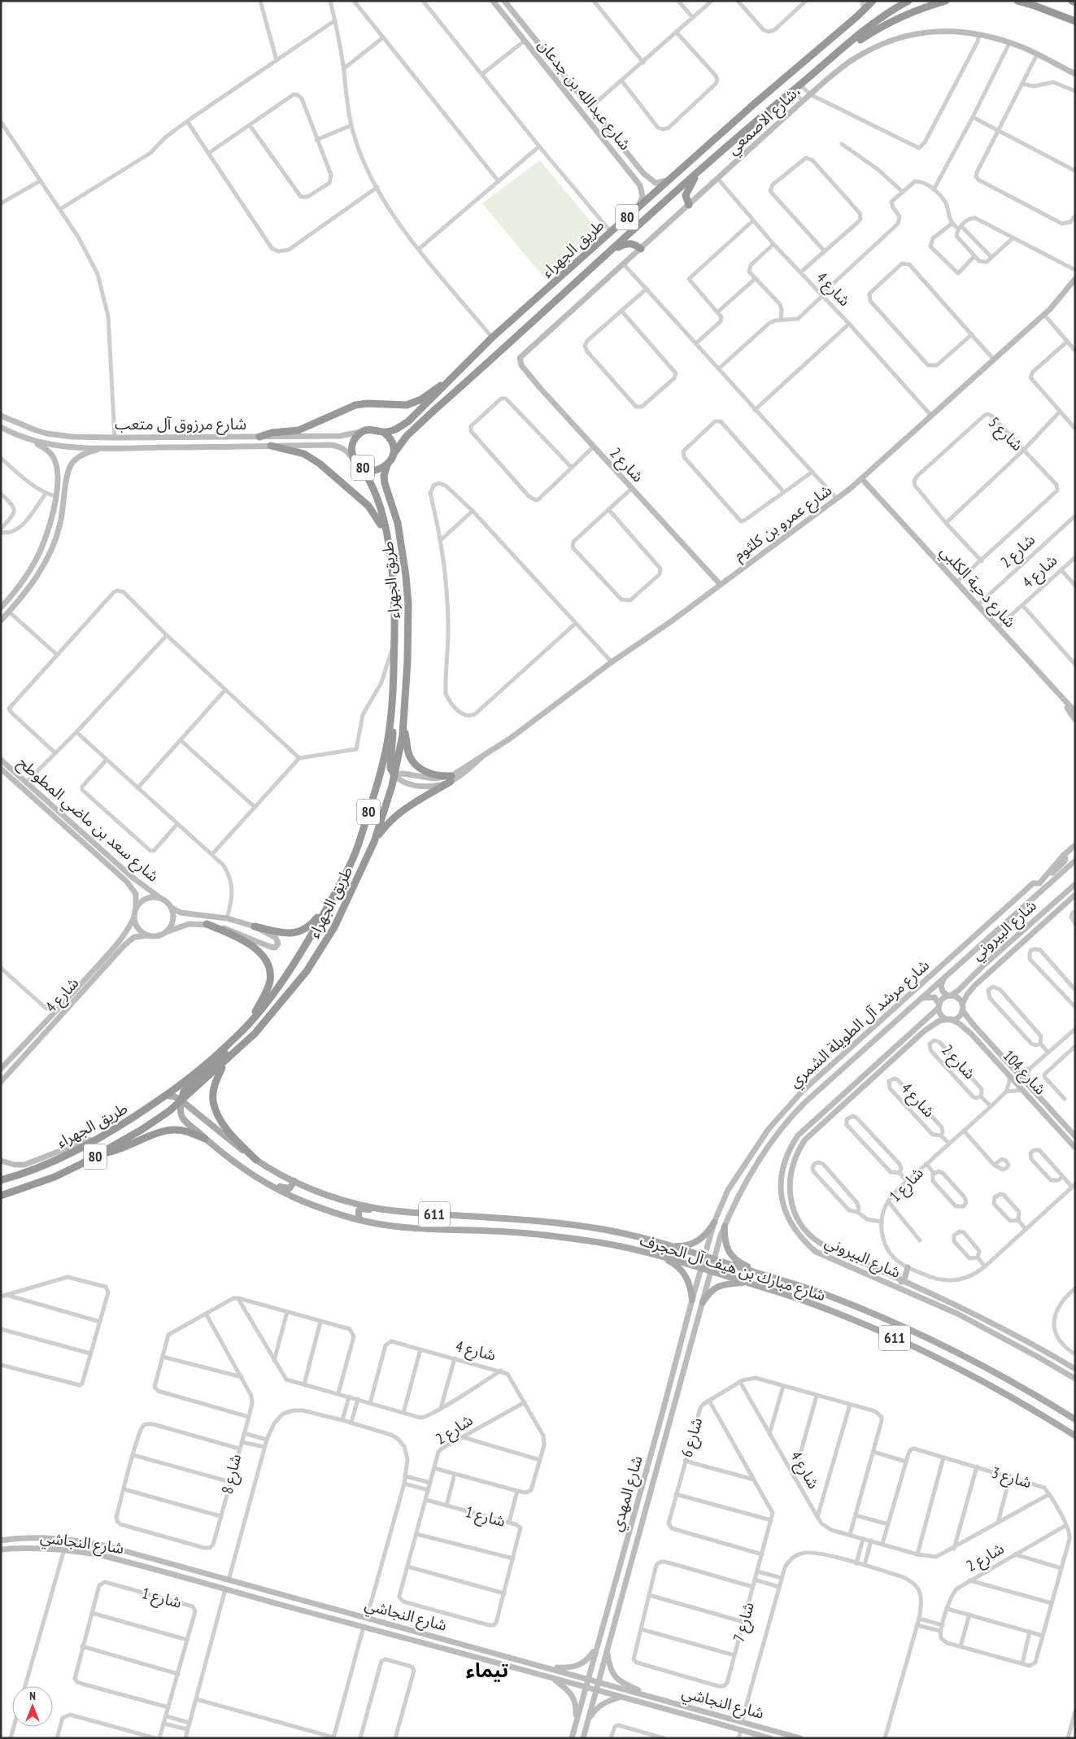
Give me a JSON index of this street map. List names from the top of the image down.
{
  "streets": {
    "highway": ["80", "طريق الجهراء"],
    "main road": ["611", "شارع مبارك بن هيف آل الحجرف"],
    "street": [
      "شارع عبدالله بن جدعان",
      "شارع الاصمعي،",
      "شارع 4",
      "شارع مرزوق آل متعب",
      "شارع 5",
      "شارع 2",
      "شارع عمرو بن كلثوم",
      "شارع دحية الكلبي",
      "شارع سعد بن ماضي المطوطح",
      "شارع البيروني",
      "شارع مرشد آل الطويلة الشمري",
      "شارع 104",
      "شارع 1",
      "شارع 6",
      "شارع 8",
      "شارع 3",
      "شارع المهدي",
      "شارع النجاشي",
      "شارع 7"
    ]
  },
  "crossings": [
    ["شارع عبدالله بن جدعان", "طريق الجهراء"],
    ["شارع الاصمعي،", "شارع 4"],
    ["شارع الاصمعي،", "شارع 2"],
    ["80", "طريق الجهراء"],
    ["80", "شارع مرزوق آل متعب"],
    ["طريق الجهراء", "شارع مرزوق آل متعب"],
    ["طريق الجهراء", "شارع عمرو بن كلثوم"],
    ["طريق الجهراء", "شارع مبارك بن هيف آل الحجرف"],
    ["شارع 4", "شارع عمرو بن كلثوم"],
    ["شارع 4", "شارع دحية الكلبي"],
    ["شارع 4", "شارع سعد بن ماضي المطوطح"],
    ["شارع 4", "شارع 1"],
    ["شارع 4", "شارع 3"],
    ["شارع 5", "شارع دحية الكلبي"],
    ["شارع 2", "شارع عمرو بن كلثوم"],
    ["شارع 2", "شارع دحية الكلبي"],
    ["شارع 2", "شارع 1"],
    ["شارع عمرو بن كلثوم", "شارع دحية الكلبي"],
    ["شارع البيروني", "شارع 104"],
    ["شارع مرشد آل الطويلة الشمري", "شارع مبارك بن هيف آل الحجرف"],
    ["شارع مرشد آل الطويلة الشمري", "شارع المهدي"],
    ["شارع مبارك بن هيف آل الحجرف", "شارع المهدي"],
    ["شارع 6", "شارع 7"],
    ["شارع المهدي", "شارع النجاشي"]
  ],
  "districts": ["تيماء"],
  "north": "top"
}
